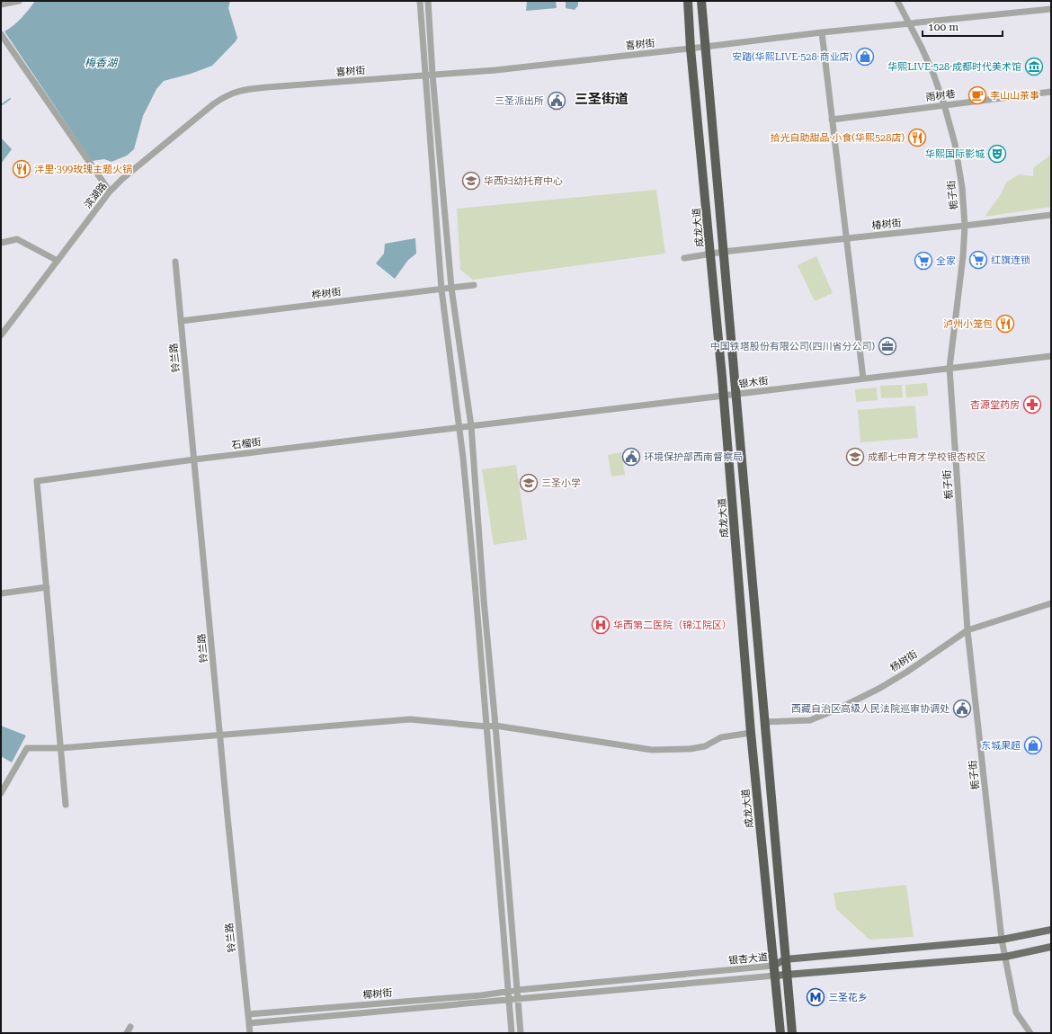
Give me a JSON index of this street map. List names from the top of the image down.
{
  "streets": {
    "highway": ["成龙大道"],
    "main road": ["银杏大道"],
    "street": [
      "喜树街",
      "雨树巷",
      "滨湖路",
      "栀子街",
      "椿树街",
      "桦树街",
      "铃兰路",
      "银木街",
      "石榴街",
      "杨树街",
      "椰树街"
    ]
  },
  "crossings": [
    ["喜树街", "滨湖路"],
    ["喜树街", "栀子街"],
    ["喜树街", "成龙大道"],
    ["雨树巷", "栀子街"],
    ["栀子街", "椿树街"],
    ["栀子街", "银木街"],
    ["栀子街", "杨树街"],
    ["栀子街", "银杏大道"],
    ["成龙大道", "银木街"],
    ["成龙大道", "银杏大道"],
    ["桦树街", "铃兰路"],
    ["铃兰路", "石榴街"],
    ["铃兰路", "椰树街"],
    ["银木街", "石榴街"],
    ["银杏大道", "椰树街"]
  ],
  "districts": ["三圣街道"],
  "water": ["梅香湖"],
  "places": {
    "shop": ["安踏(华熙LIVE·528·商业店)", "东城果超"],
    "museum": ["华熙LIVE·528·成都时代美术馆"],
    "cafe": ["李山山茶事"],
    "public building": ["三圣派出所", "环境保护部西南督察局", "西藏自治区高级人民法院巡审协调处"],
    "restaurant": ["拾光自助甜品·小食(华熙528店)", "泮里·399玫瑰主题火锅", "泸州小笼包"],
    "theatre": ["华熙国际影城"],
    "school or university": ["华西妇幼托育中心", "成都七中育才学校银杏校区", "三圣小学"],
    "supermarket": ["红旗连锁", "全家"],
    "office": ["中国铁塔股份有限公司(四川省分公司)"],
    "pharmacy": ["杏源堂药房"],
    "hospital": ["华西第二医院（锦江院区）"],
    "metro station": ["三圣花乡"]
  },
  "scale_bar": "100 m"
}
